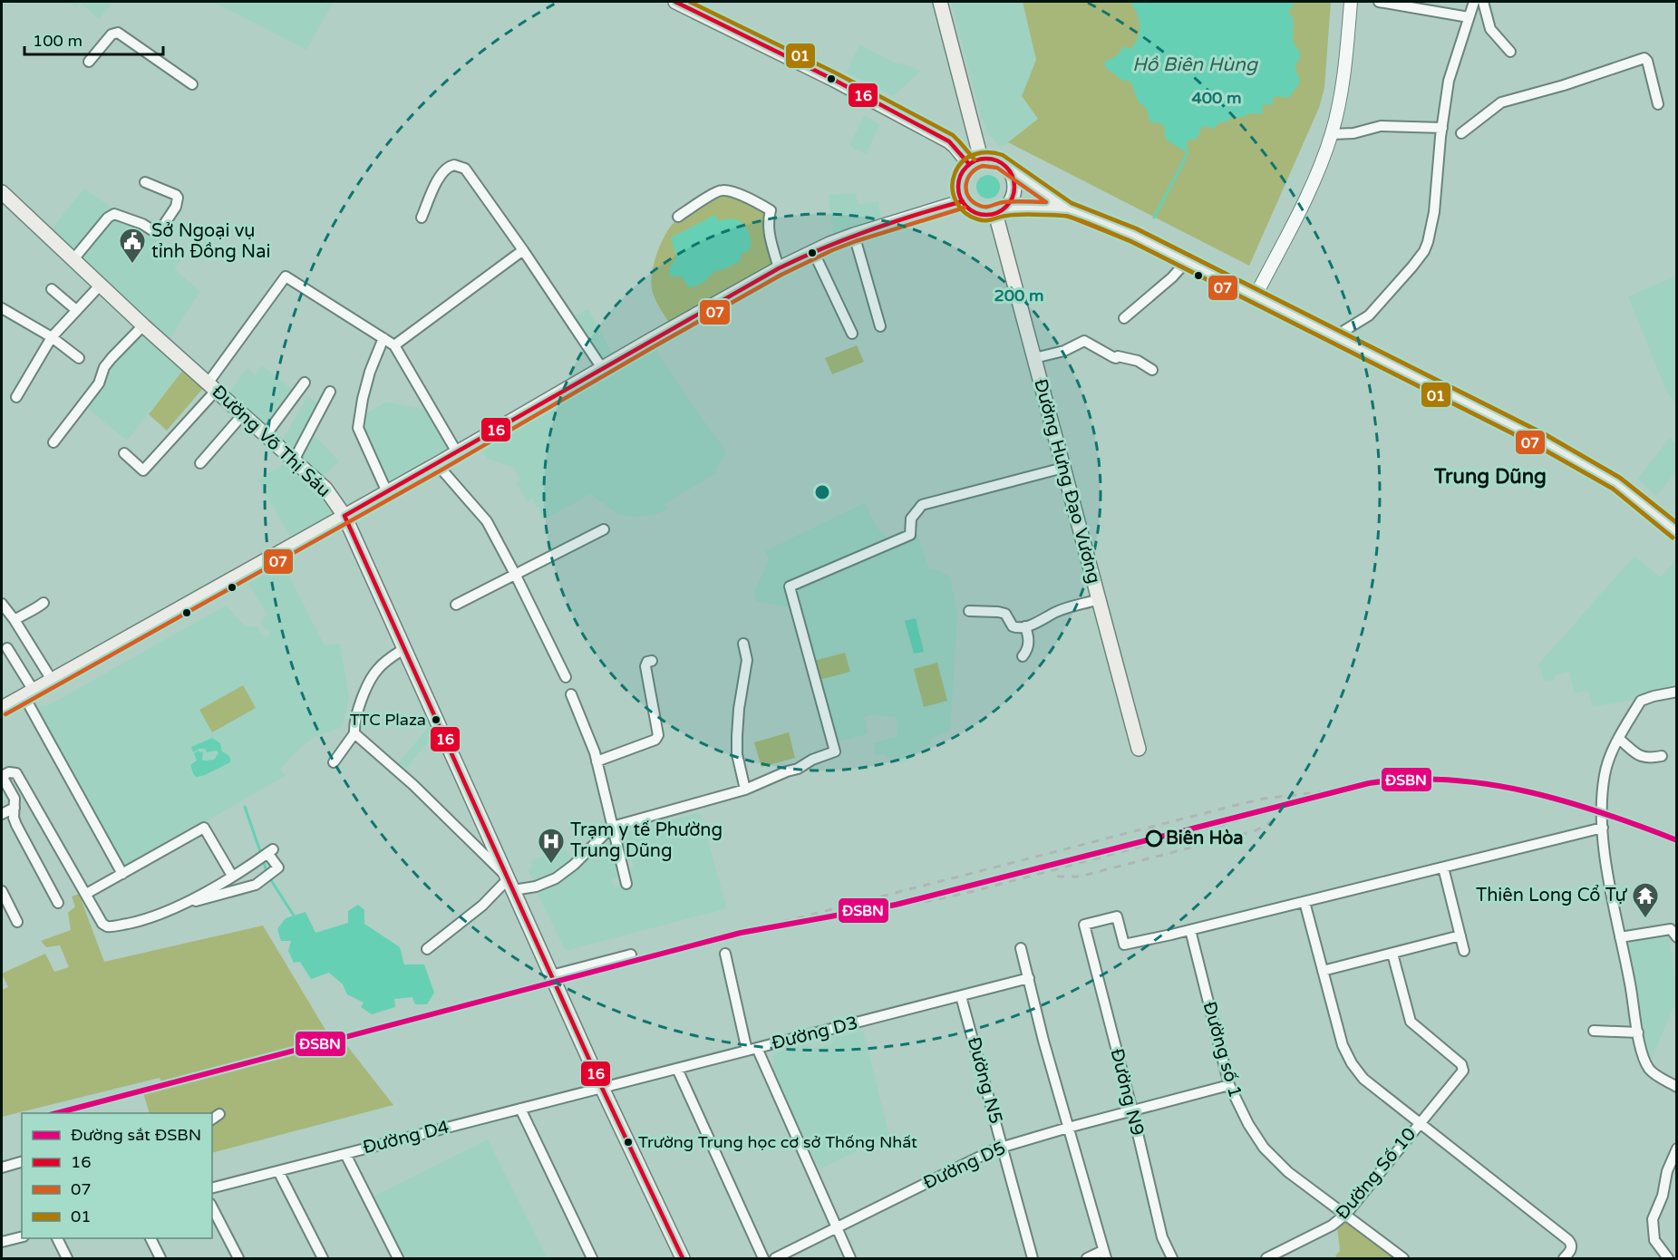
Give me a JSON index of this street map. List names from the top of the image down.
{
  "streets": {
    "main road": ["Đường Võ Thị Sáu", "Đường Hưng Đạo Vương"],
    "street": [
      "Đường D3",
      "Đường số 1",
      "Đường N5",
      "Đường N9",
      "Đường D4",
      "Đường D5",
      "Đường Số 10"
    ]
  },
  "crossings": [
    ["Đường Võ Thị Sáu", "Đường D3"],
    ["Đường Võ Thị Sáu", "Đường D4"],
    ["Đường D3", "Đường N5"],
    ["Đường D3", "Đường D4"],
    ["Đường số 1", "Đường N9"],
    ["Đường số 1", "Đường D5"],
    ["Đường số 1", "Đường Số 10"],
    ["Đường N5", "Đường D5"],
    ["Đường N9", "Đường D5"]
  ],
  "districts": ["Trung Dũng"],
  "water": ["Hồ Biên Hùng"],
  "places": {
    "public building": ["Sở Ngoại vụ tỉnh Đồng Nai"],
    "other": ["TTC Plaza", "Biên Hòa", "Trường Trung học cơ sở Thống Nhất"],
    "hospital": ["Trạm y tế Phường Trung Dũng"],
    "temple": ["Thiên Long Cổ Tự"]
  },
  "lines": [
    "transit line 16",
    "transit line 01",
    "transit line 07",
    "rail line ĐSBN"
  ],
  "legend": [
    "Đường sắt ĐSBN",
    "16",
    "07",
    "01"
  ],
  "scale_bar": "100 m",
  "rings": ["400 m", "200 m"]
}
